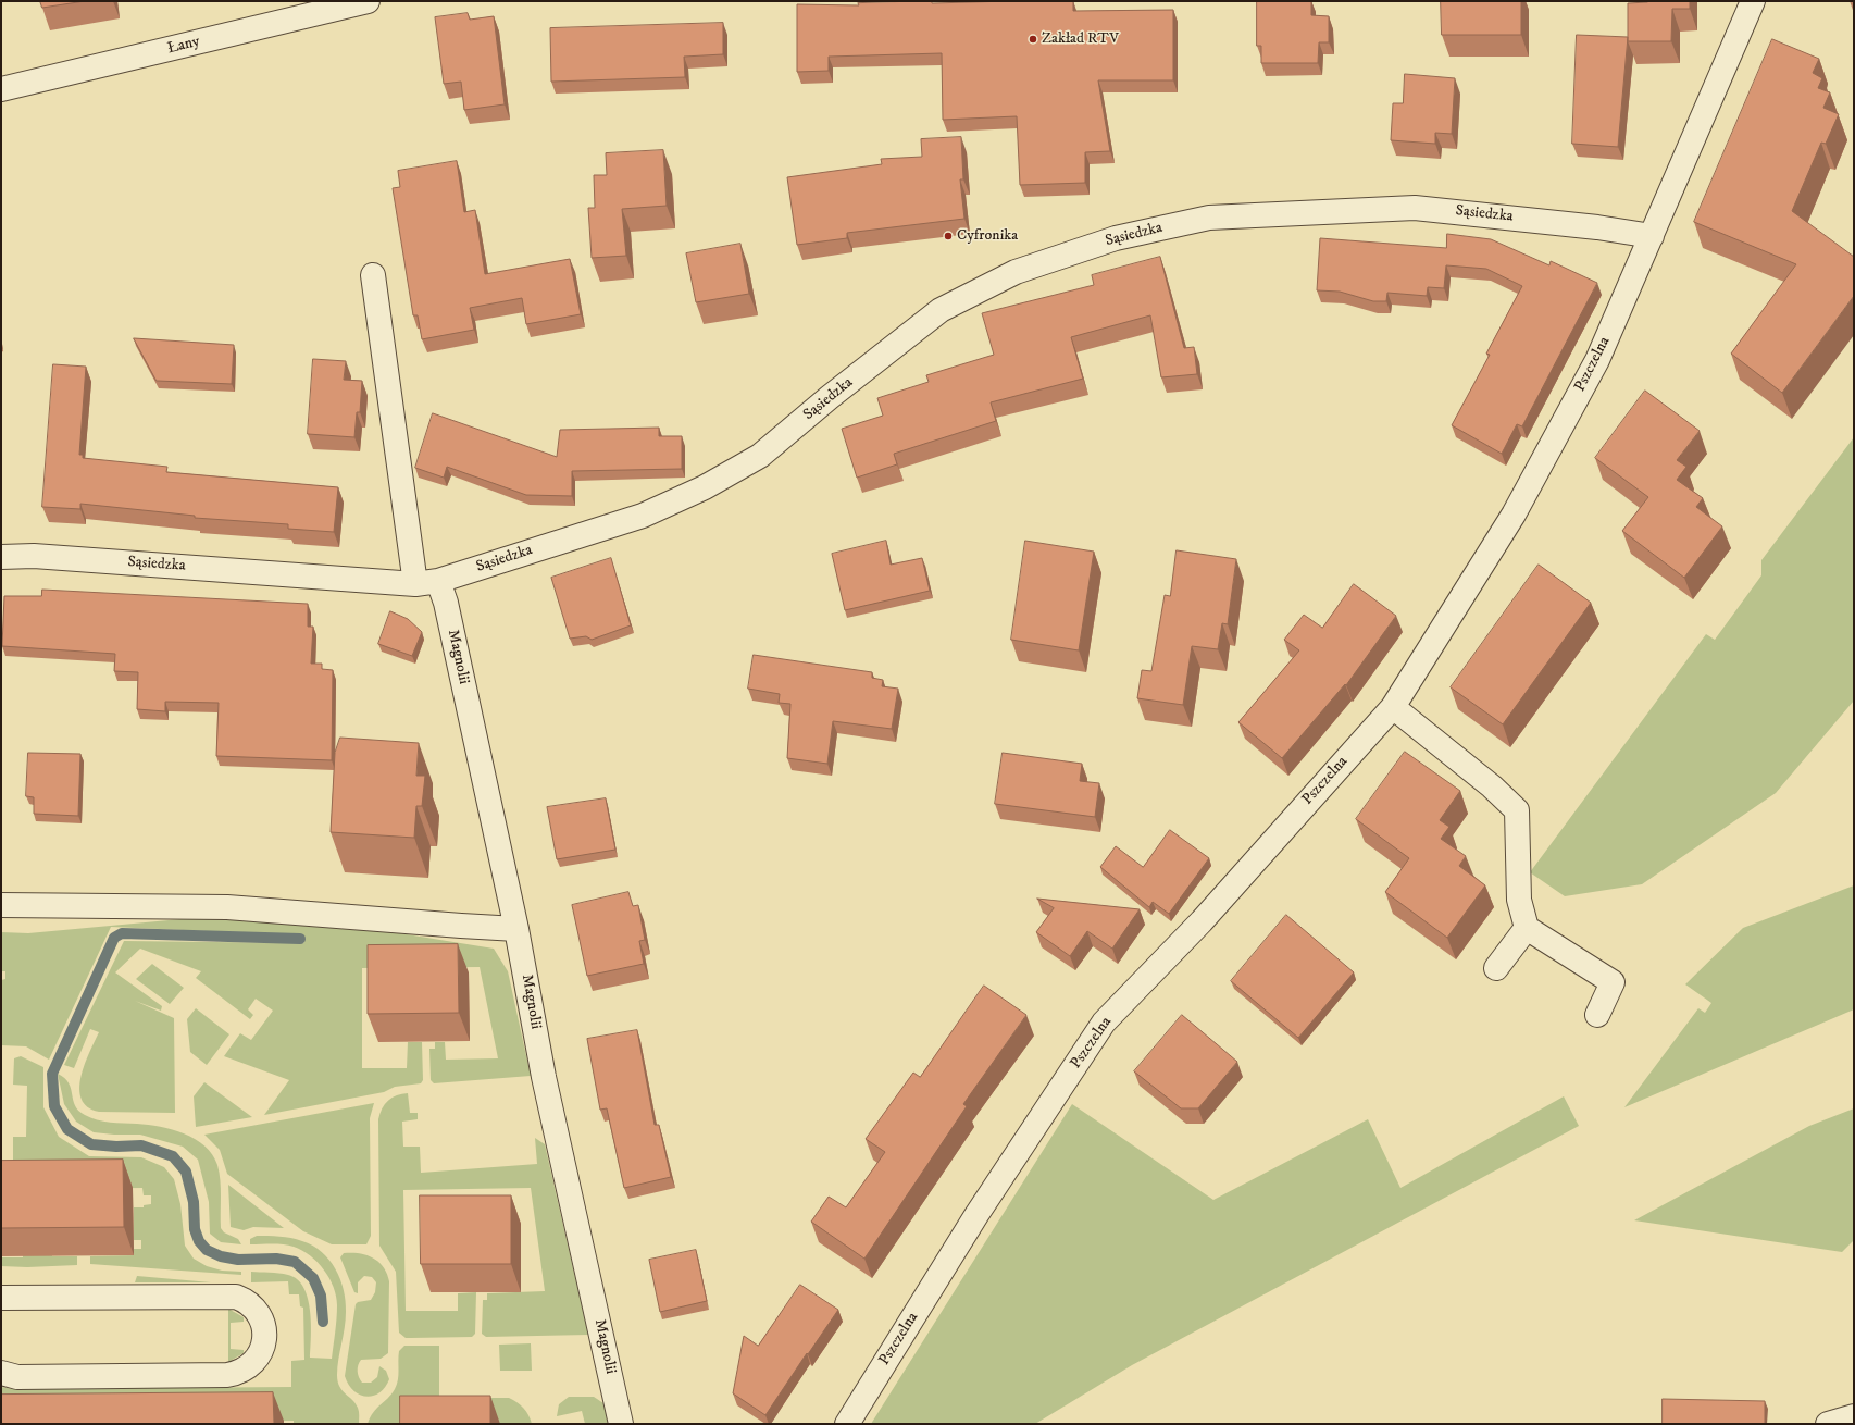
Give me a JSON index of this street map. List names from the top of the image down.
{
  "streets": {
    "street": [
      "Łany",
      "Sąsiedzka",
      "Pszczelna",
      "Magnolii"
    ]
  },
  "crossings": [
    ["Sąsiedzka", "Pszczelna"],
    ["Sąsiedzka", "Magnolii"]
  ],
  "places": ["Zakład RTV", "Cyfronika"]
}
